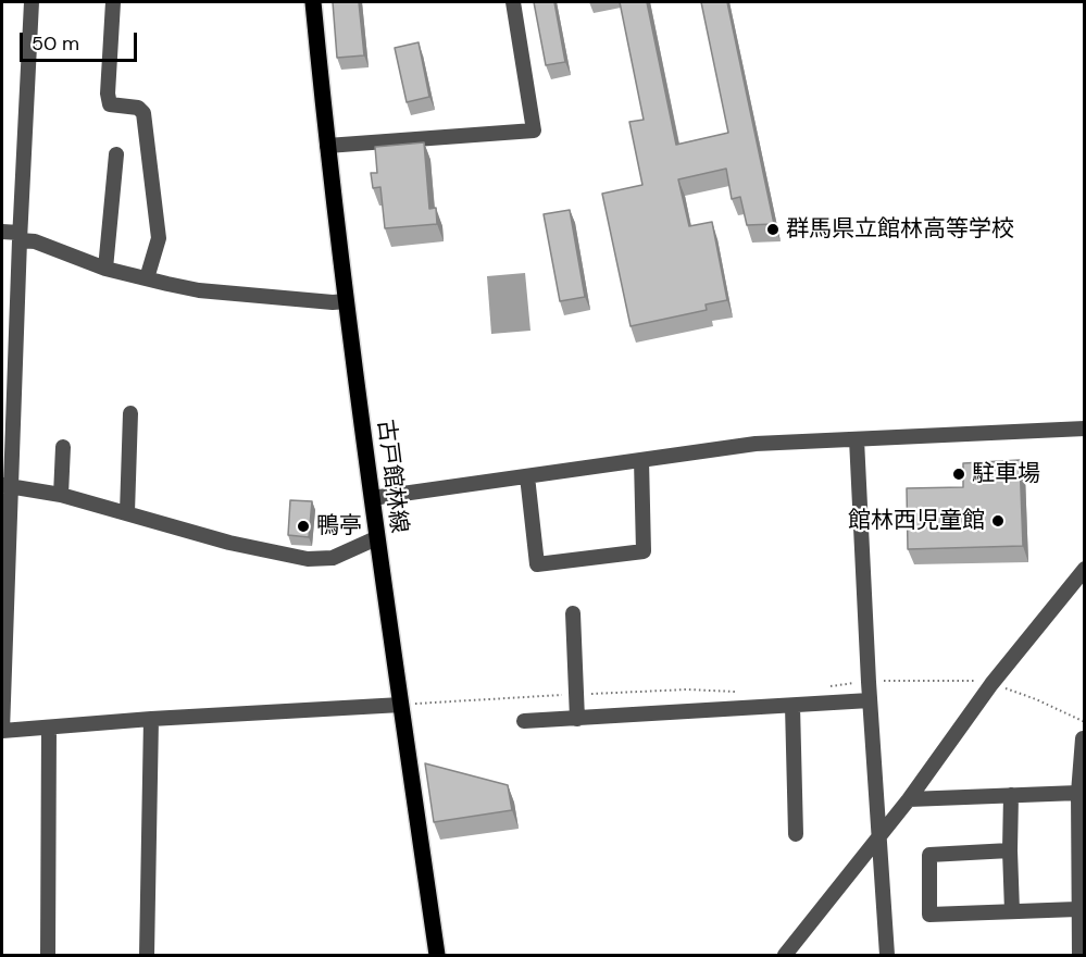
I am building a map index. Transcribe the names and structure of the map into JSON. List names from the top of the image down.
{
  "streets": {
    "main road": ["古戸館林線"]
  },
  "places": [
    "群馬県立館林高等学校",
    "駐車場",
    "館林西児童館",
    "鴨亭"
  ],
  "scale_bar": "50 m"
}
